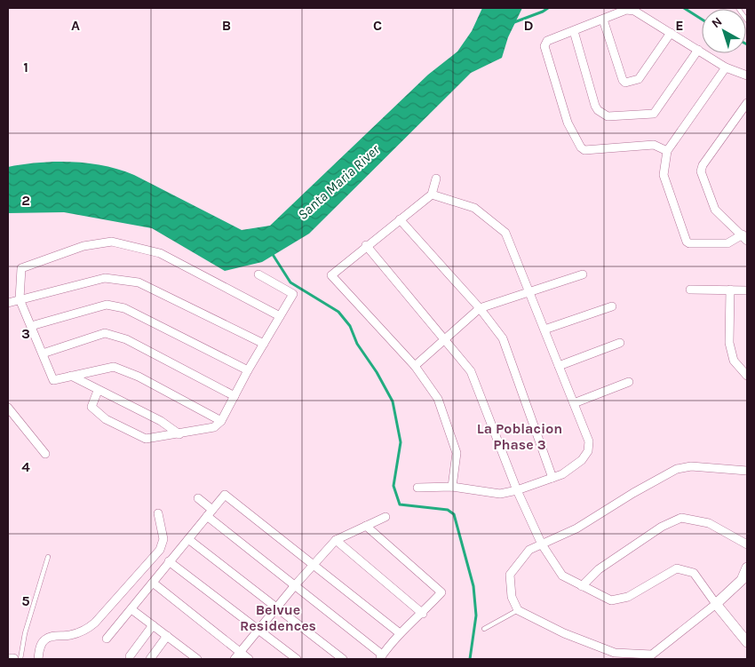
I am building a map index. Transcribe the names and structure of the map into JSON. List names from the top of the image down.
{
  "districts": ["La Poblacion Phase 3", "Belvue Residences"],
  "water": ["Santa Maria River"],
  "north": "top left",
  "grid": {
    "columns": [
      "A",
      "B",
      "C",
      "D",
      "E"
    ],
    "rows": [
      "1",
      "2",
      "3",
      "4",
      "5"
    ]
  }
}
